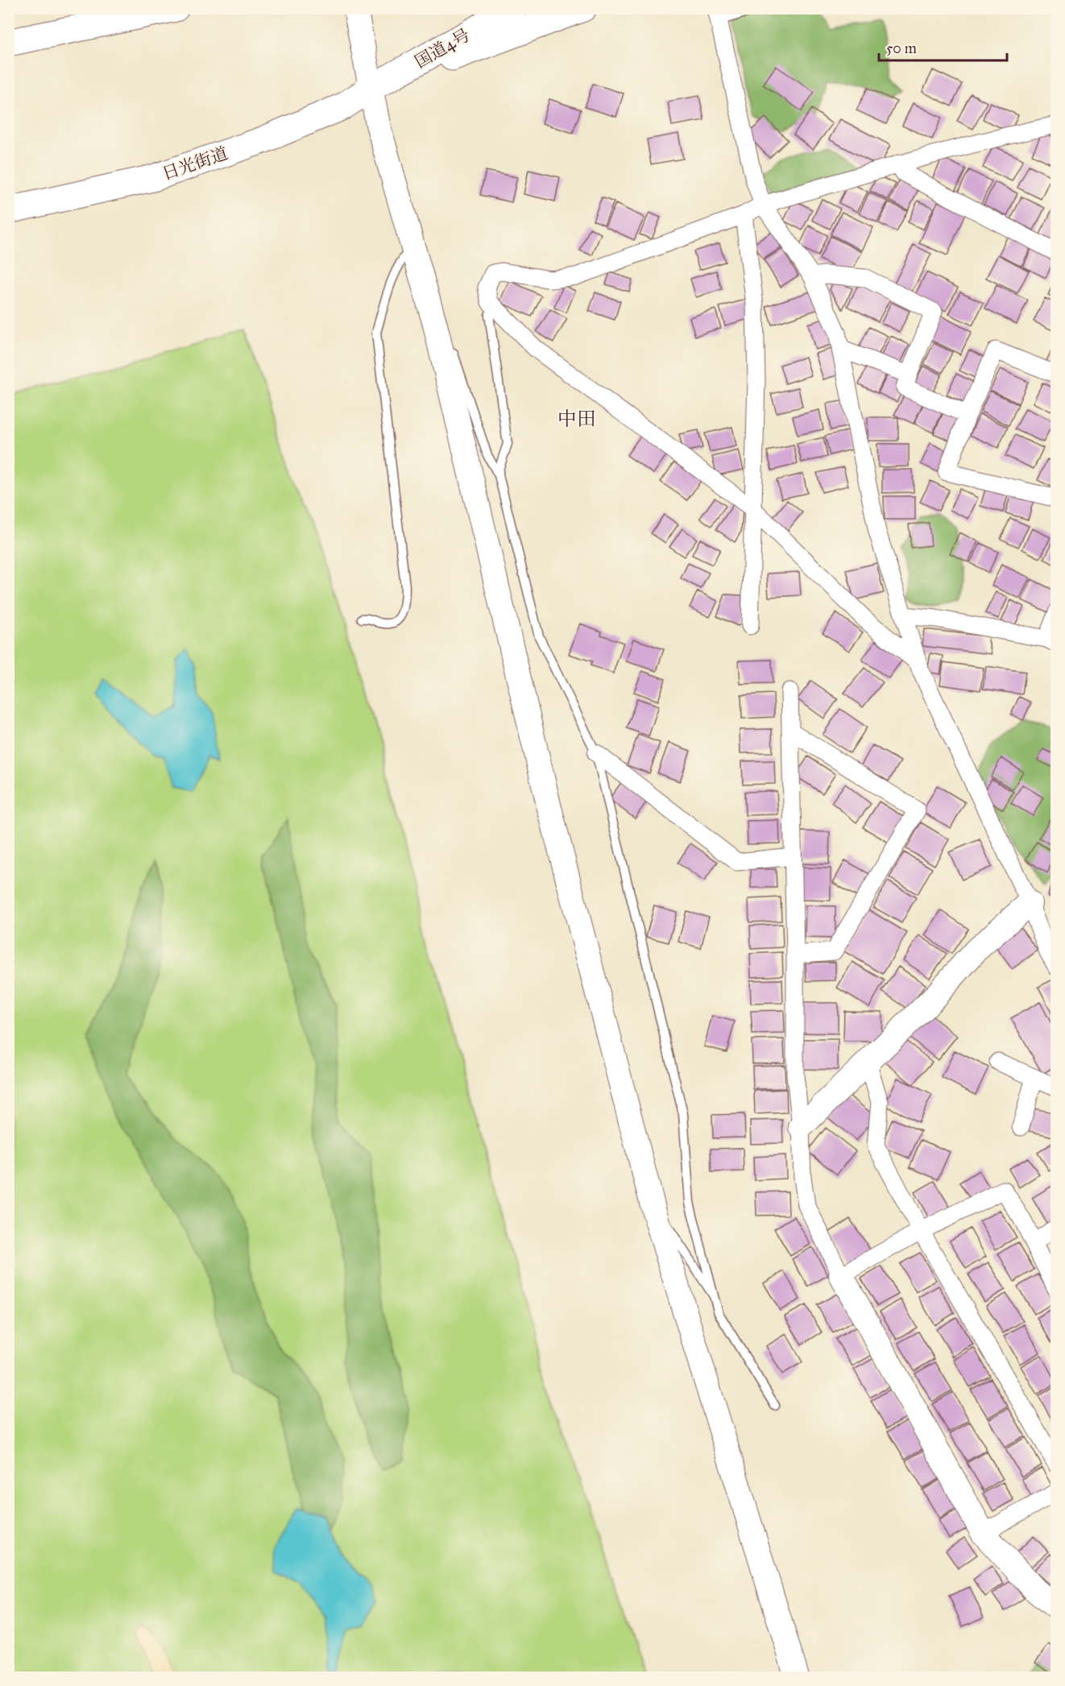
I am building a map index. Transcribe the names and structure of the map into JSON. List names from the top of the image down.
{
  "streets": {
    "highway": ["国道4号", "日光街道"]
  },
  "crossings": [
    ["国道4号", "日光街道"]
  ],
  "districts": ["中田"],
  "scale_bar": "50 m"
}
